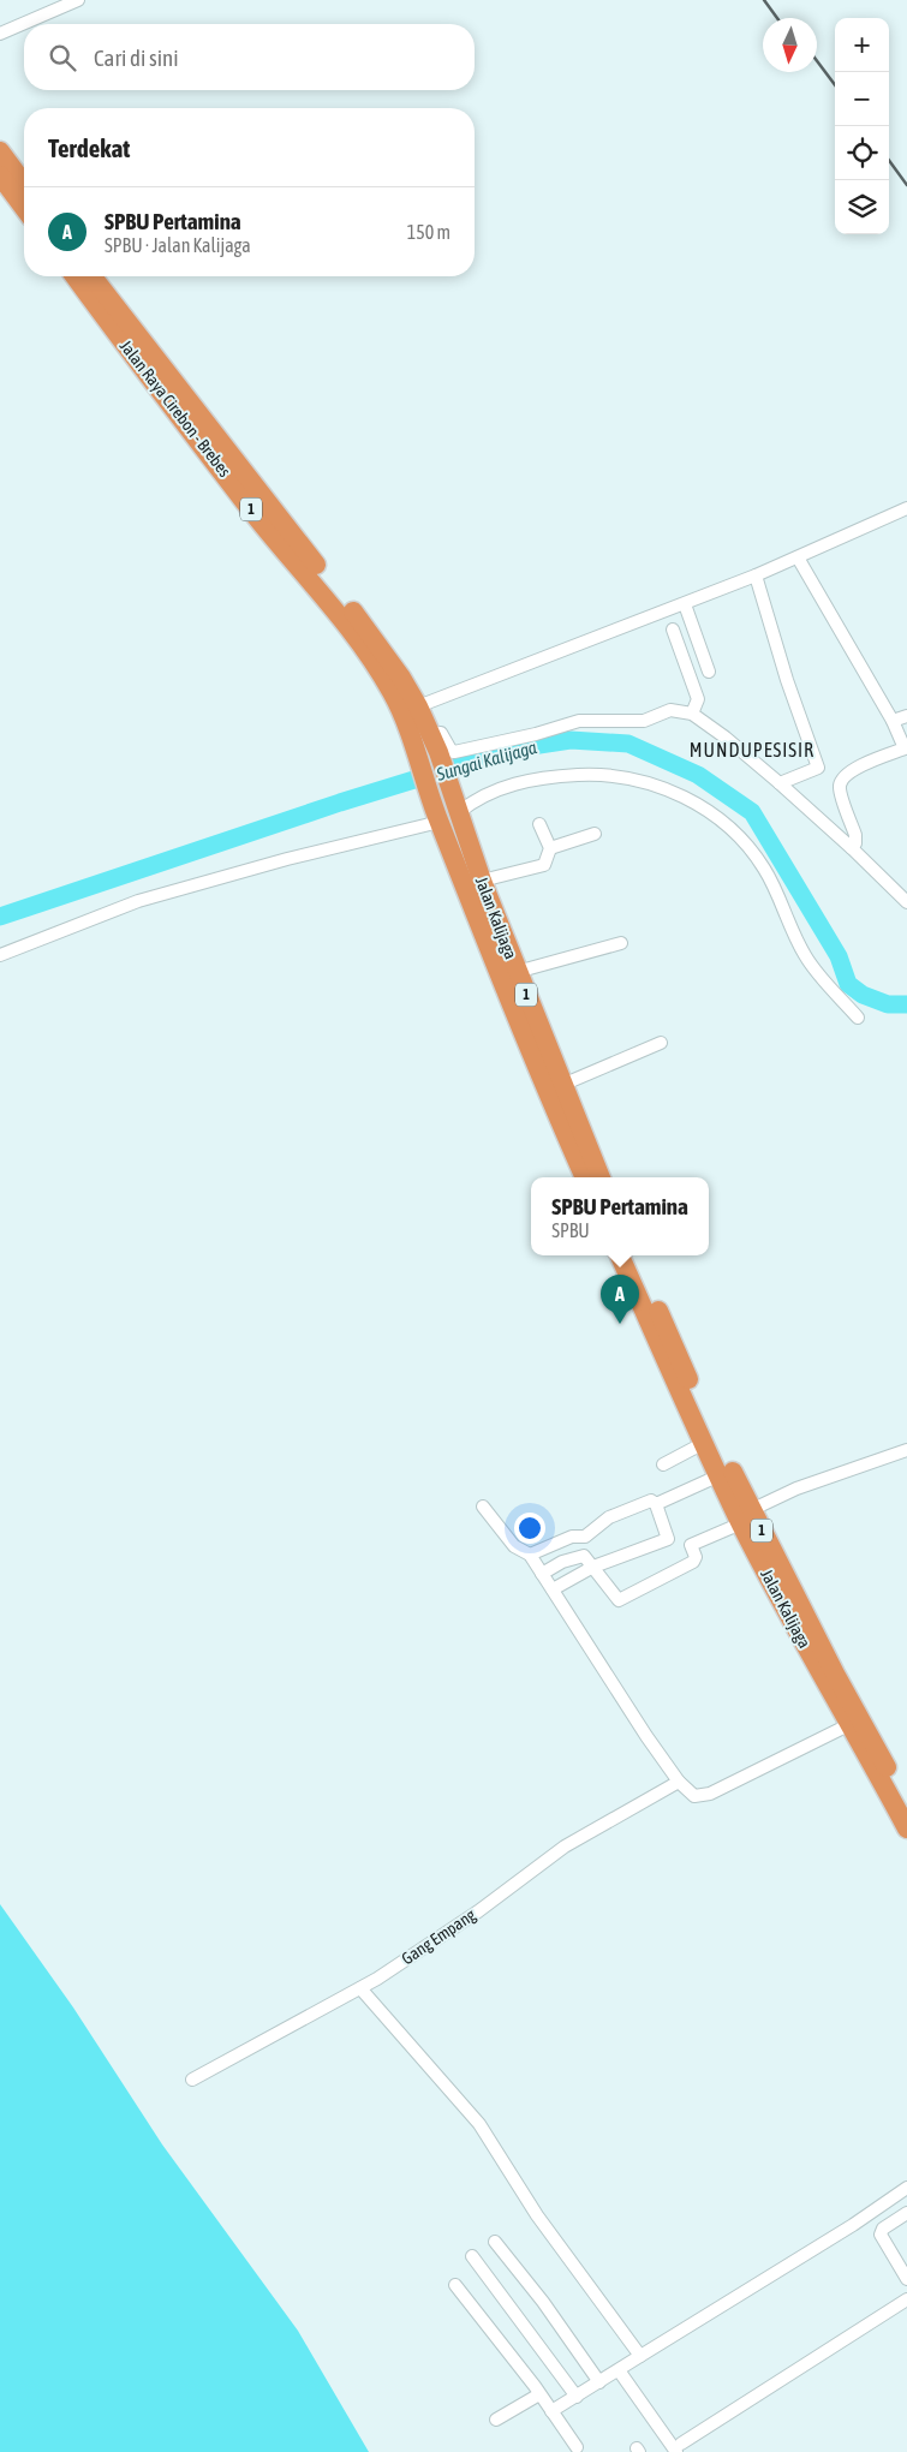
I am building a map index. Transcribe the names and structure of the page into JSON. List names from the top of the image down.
{
  "streets": {
    "highway": ["Jalan Raya Cirebon - Brebes", "1", "Jalan Kalijaga"],
    "street": ["Gang Empang"]
  },
  "crossings": [
    ["Jalan Raya Cirebon - Brebes", "Jalan Kalijaga"]
  ],
  "districts": ["MUNDUPESISIR"],
  "water": ["Sungai Kalijaga"],
  "north": "bottom",
  "page": {
    "map_buttons": ["+", "−"],
    "search": "Cari di sini",
    "heading": "Terdekat",
    "list": [
      {
        "mark": "A",
        "name": "SPBU Pertamina",
        "note": "SPBU · Jalan Kalijaga",
        "value": "150 m"
      }
    ],
    "popup": ["SPBU Pertamina", "SPBU"],
    "pins": "A"
  }
}
